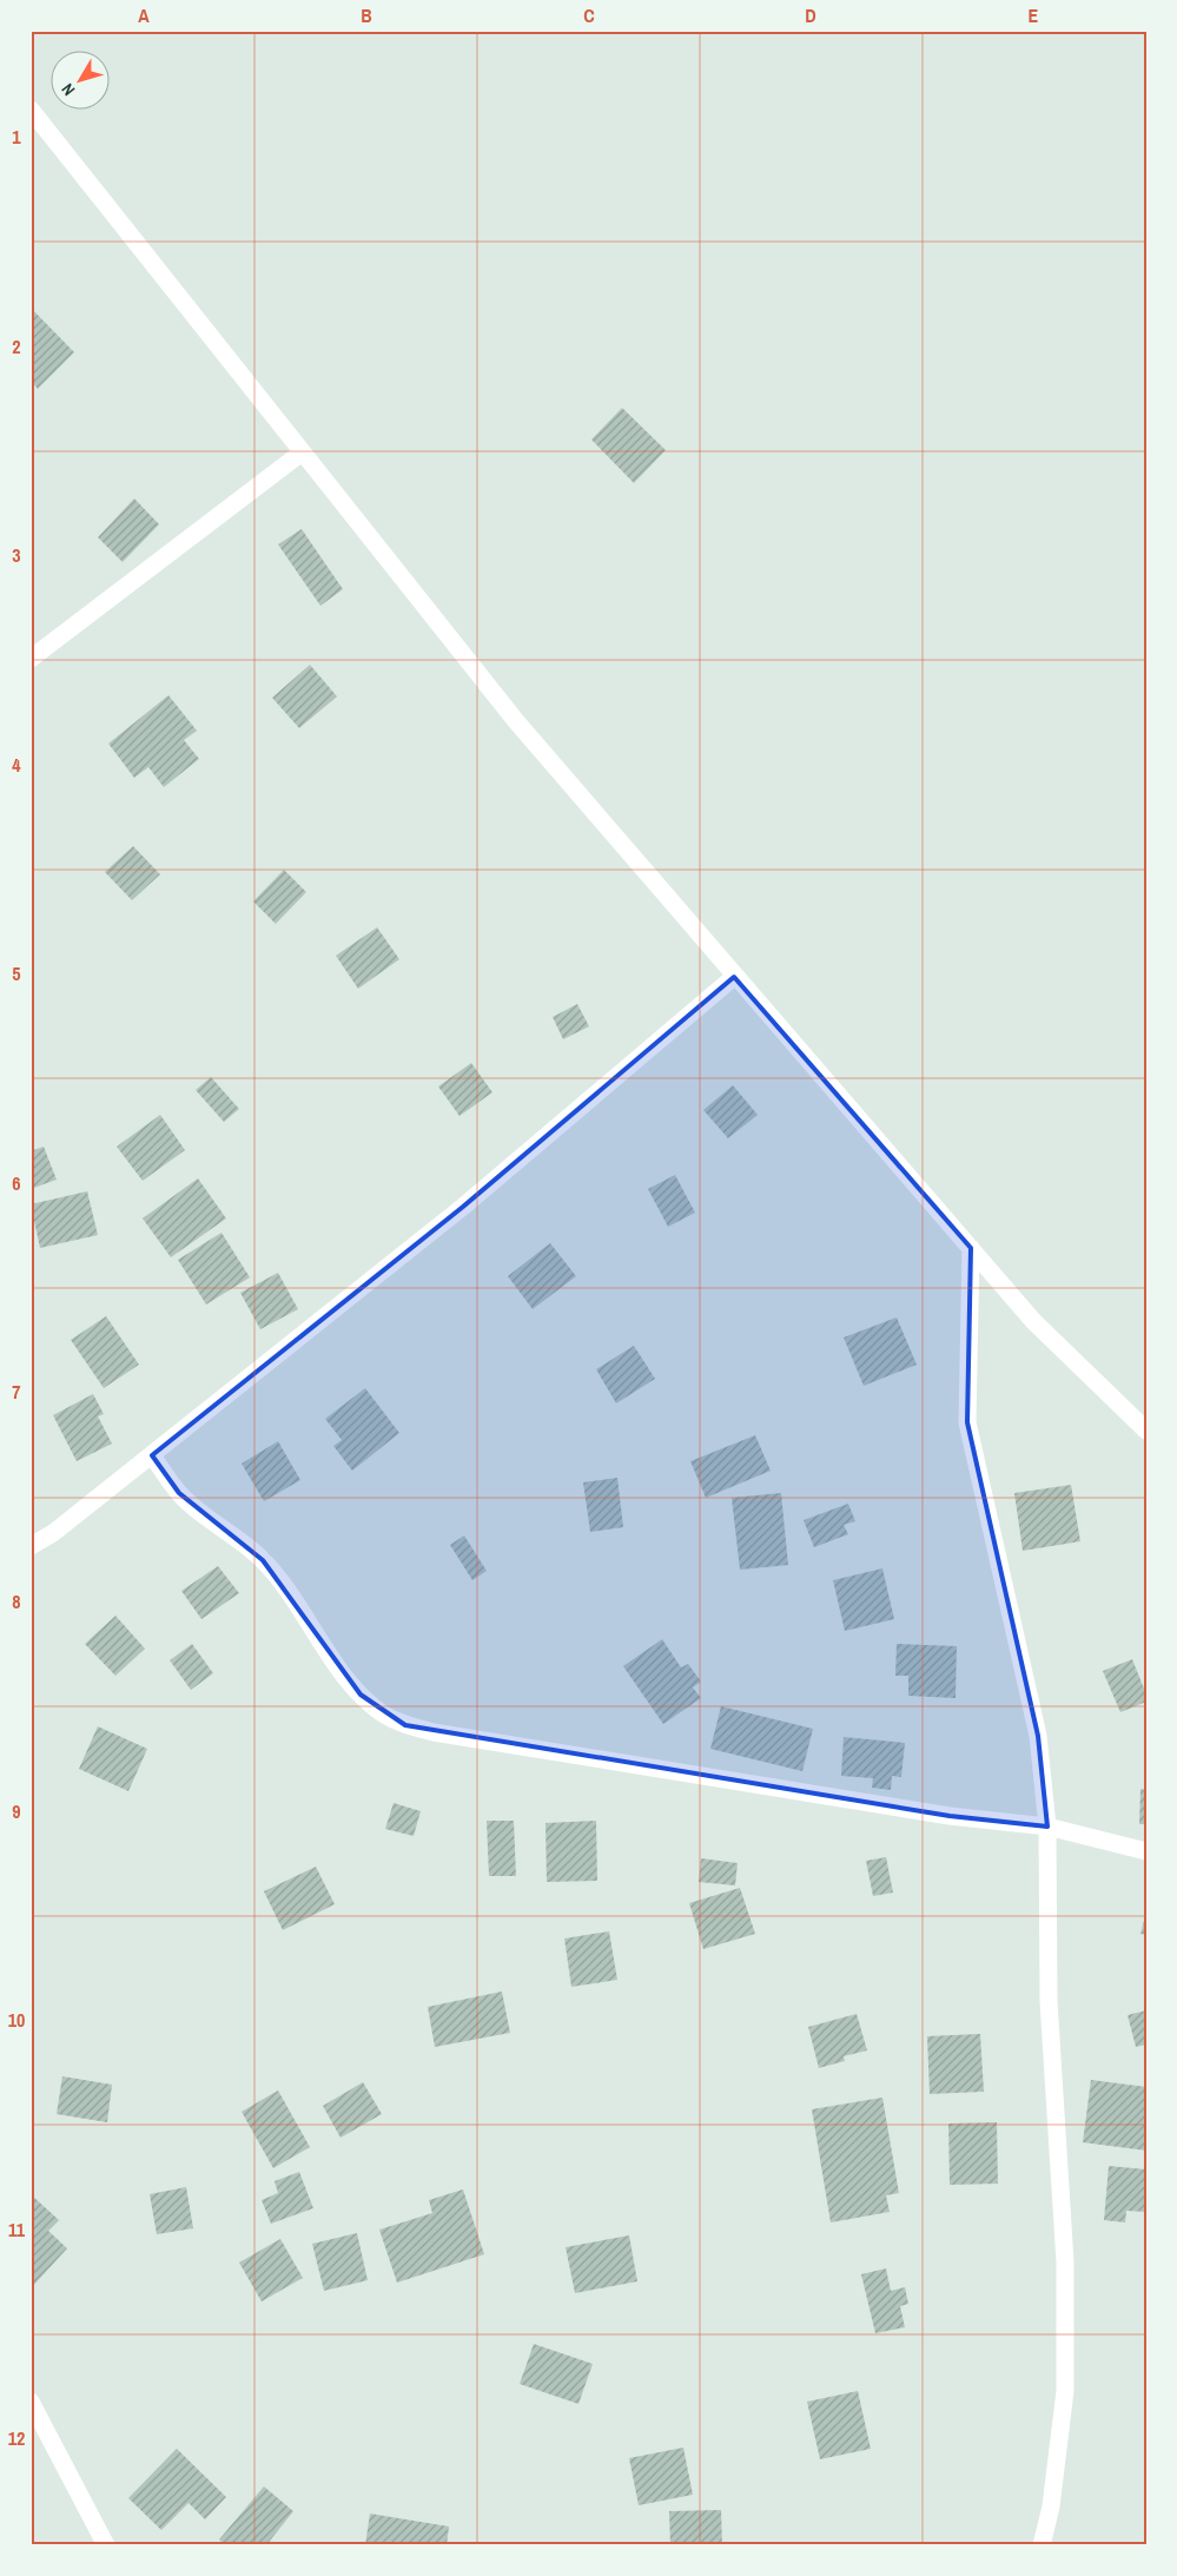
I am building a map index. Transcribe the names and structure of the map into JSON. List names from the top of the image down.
{
  "north": "bottom left",
  "grid": {
    "columns": [
      "A",
      "B",
      "C",
      "D",
      "E"
    ],
    "rows": [
      "1",
      "2",
      "3",
      "4",
      "5",
      "6",
      "7",
      "8",
      "9",
      "10",
      "11",
      "12"
    ]
  }
}
